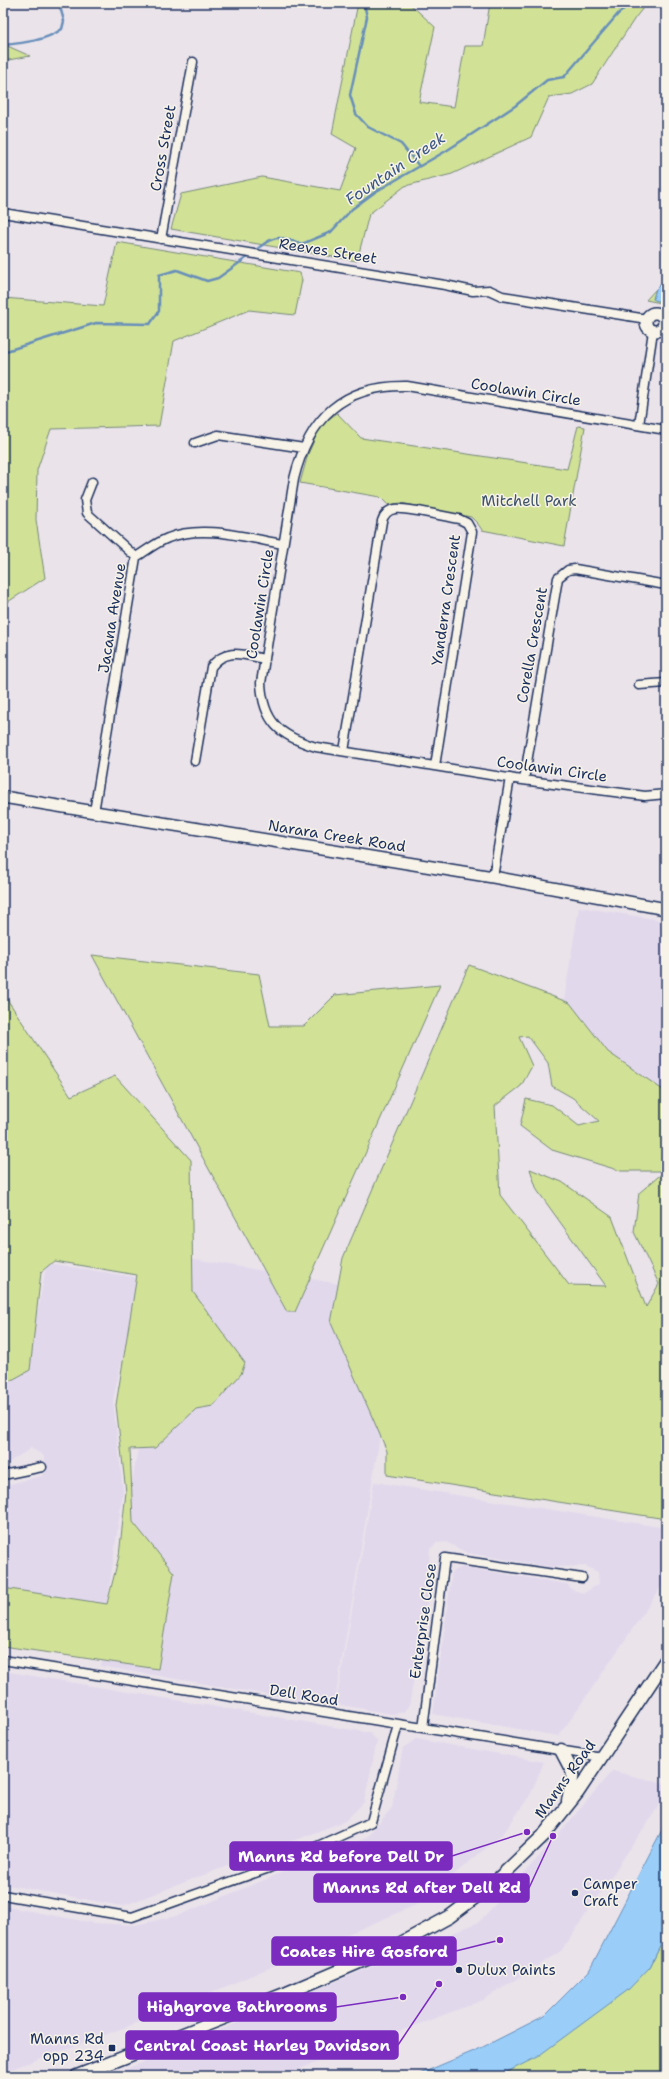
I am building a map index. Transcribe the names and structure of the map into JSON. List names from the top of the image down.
{
  "streets": {
    "main road": ["Manns Road"],
    "street": [
      "Cross Street",
      "Reeves Street",
      "Coolawin Circle",
      "Yanderra Crescent",
      "Jacana Avenue",
      "Corella Crescent",
      "Narara Creek Road",
      "Enterprise Close",
      "Dell Road"
    ]
  },
  "crossings": [
    ["Cross Street", "Reeves Street"],
    ["Coolawin Circle", "Yanderra Crescent"],
    ["Coolawin Circle", "Jacana Avenue"],
    ["Coolawin Circle", "Corella Crescent"],
    ["Jacana Avenue", "Narara Creek Road"],
    ["Enterprise Close", "Dell Road"],
    ["Dell Road", "Manns Road"]
  ],
  "water": ["Fountain Creek"],
  "parks": ["Mitchell Park"],
  "places": {
    "other": [
      "Manns Rd before Dell Dr",
      "Manns Rd after Dell Rd",
      "Camper Craft",
      "Coates Hire Gosford",
      "Dulux Paints",
      "Central Coast Harley Davidson",
      "Highgrove Bathrooms"
    ],
    "transit": ["Manns Rd opp 234"]
  }
}
